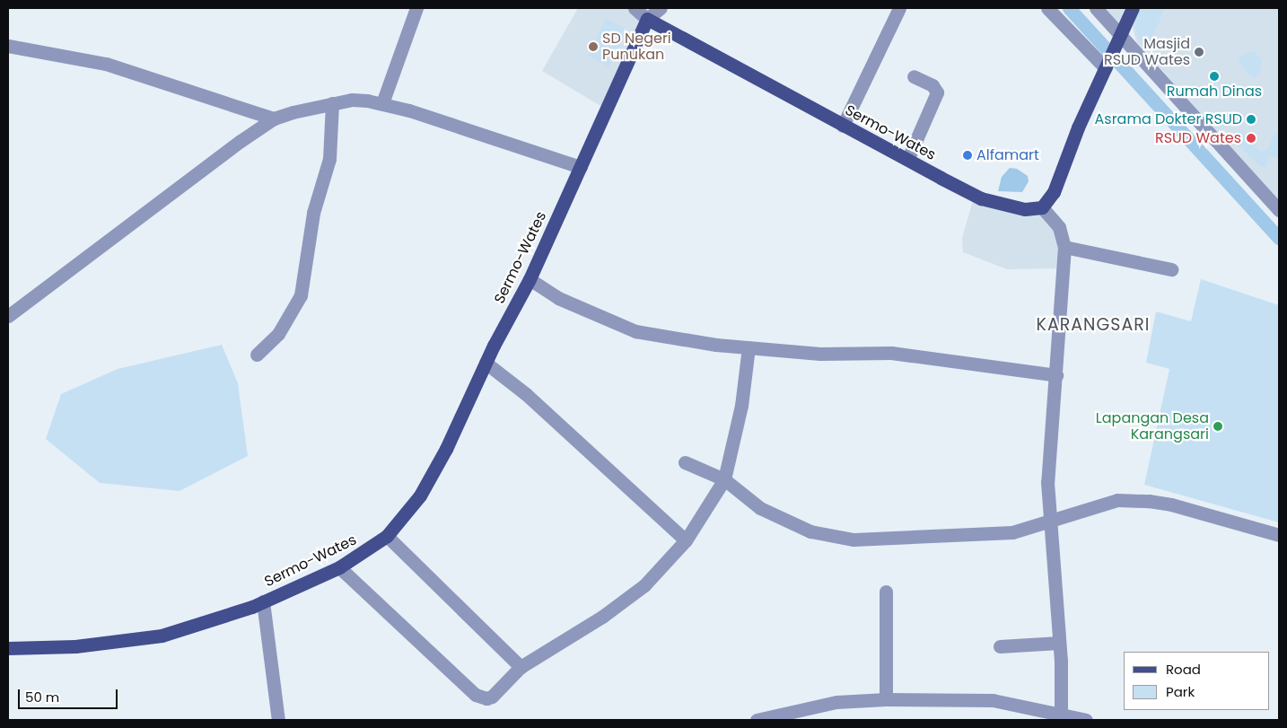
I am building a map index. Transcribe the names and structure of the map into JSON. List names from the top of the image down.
{
  "streets": {
    "main road": ["Sermo-Wates"]
  },
  "districts": ["KARANGSARI"],
  "places": [
    "SD Negeri Punukan",
    "Masjid RSUD Wates",
    "Rumah Dinas",
    "Asrama Dokter RSUD",
    "RSUD Wates",
    "Alfamart",
    "Lapangan Desa Karangsari"
  ],
  "legend": ["Road", "Park"],
  "scale_bar": "50 m"
}
